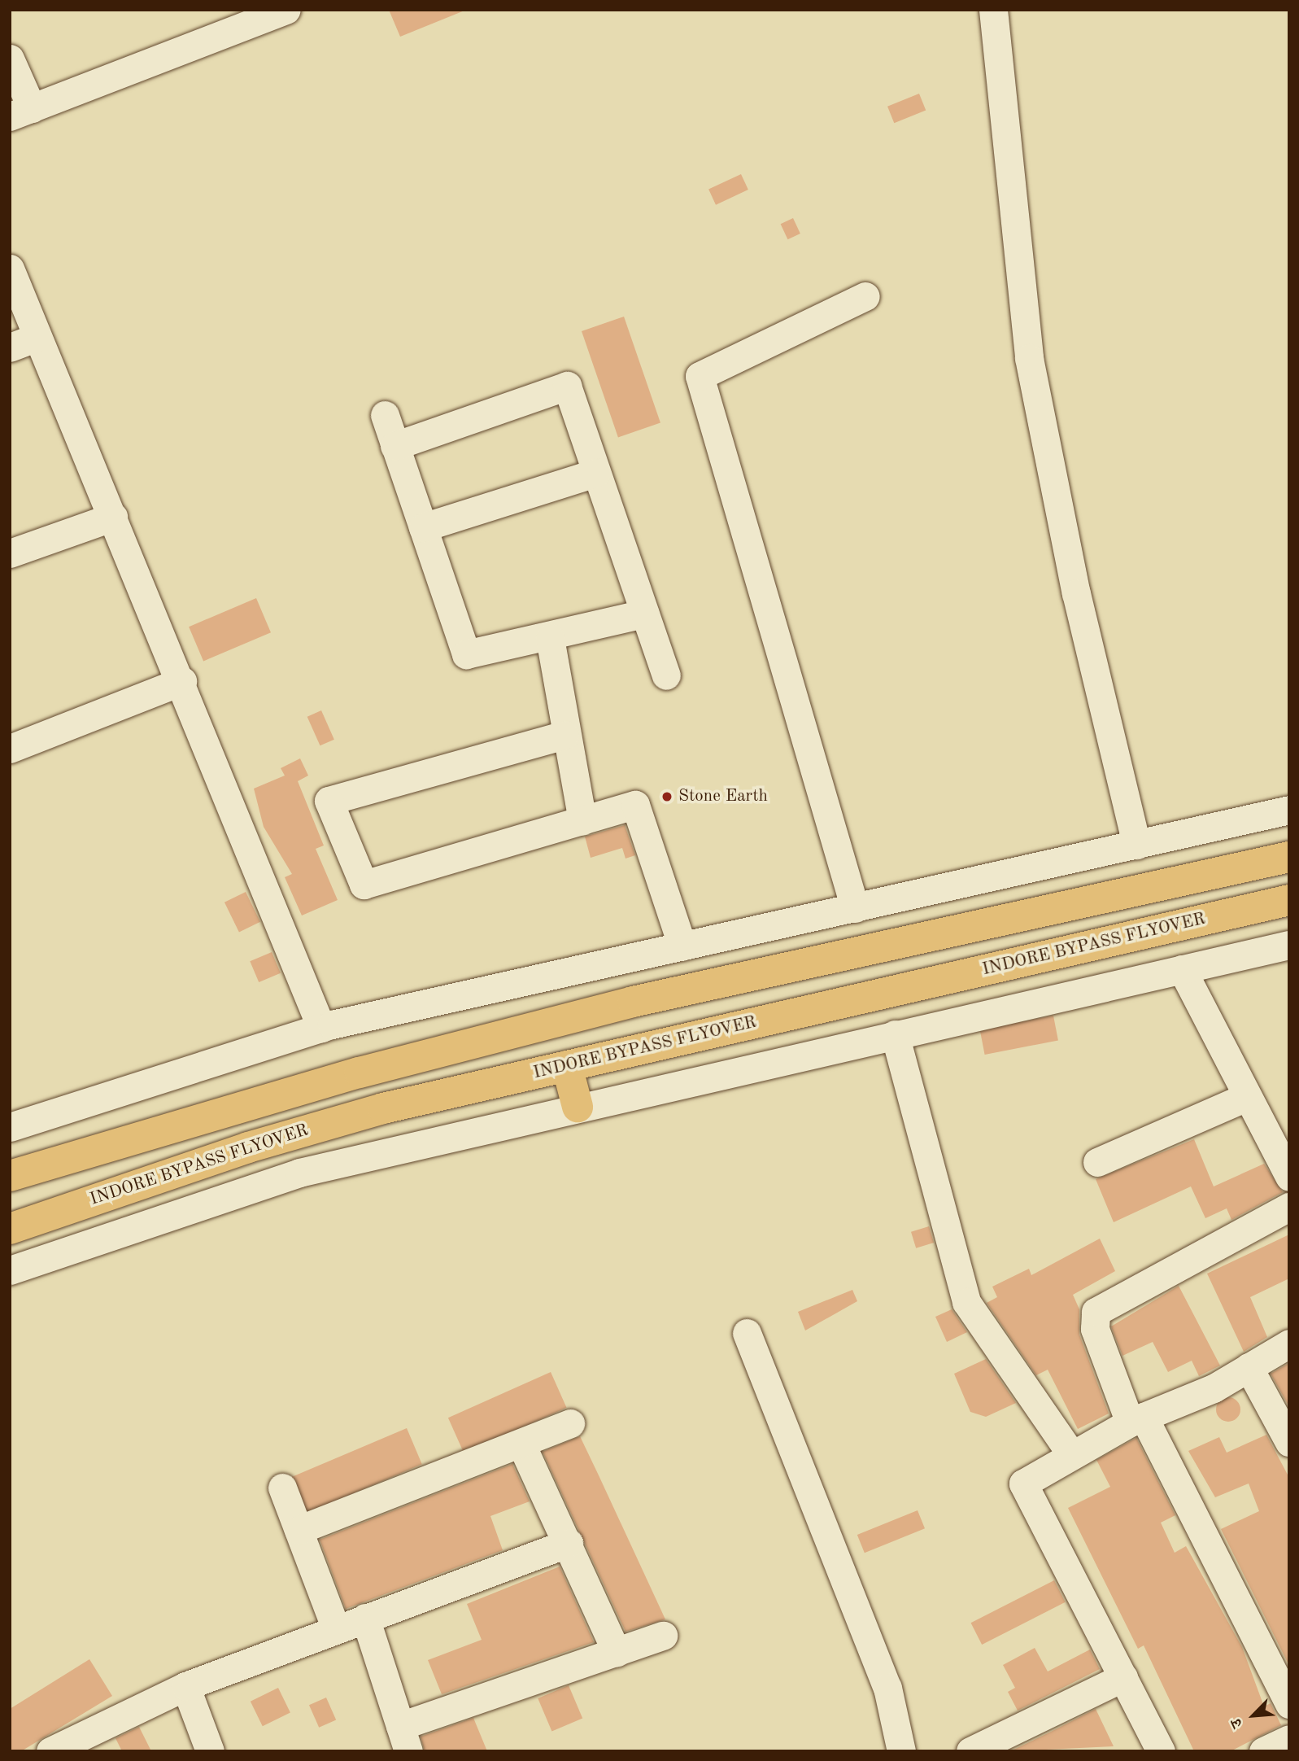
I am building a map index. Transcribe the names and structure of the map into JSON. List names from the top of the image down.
{
  "streets": {
    "highway": ["INDORE BYPASS FLYOVER"]
  },
  "places": ["Stone Earth"],
  "north": "bottom left"
}
